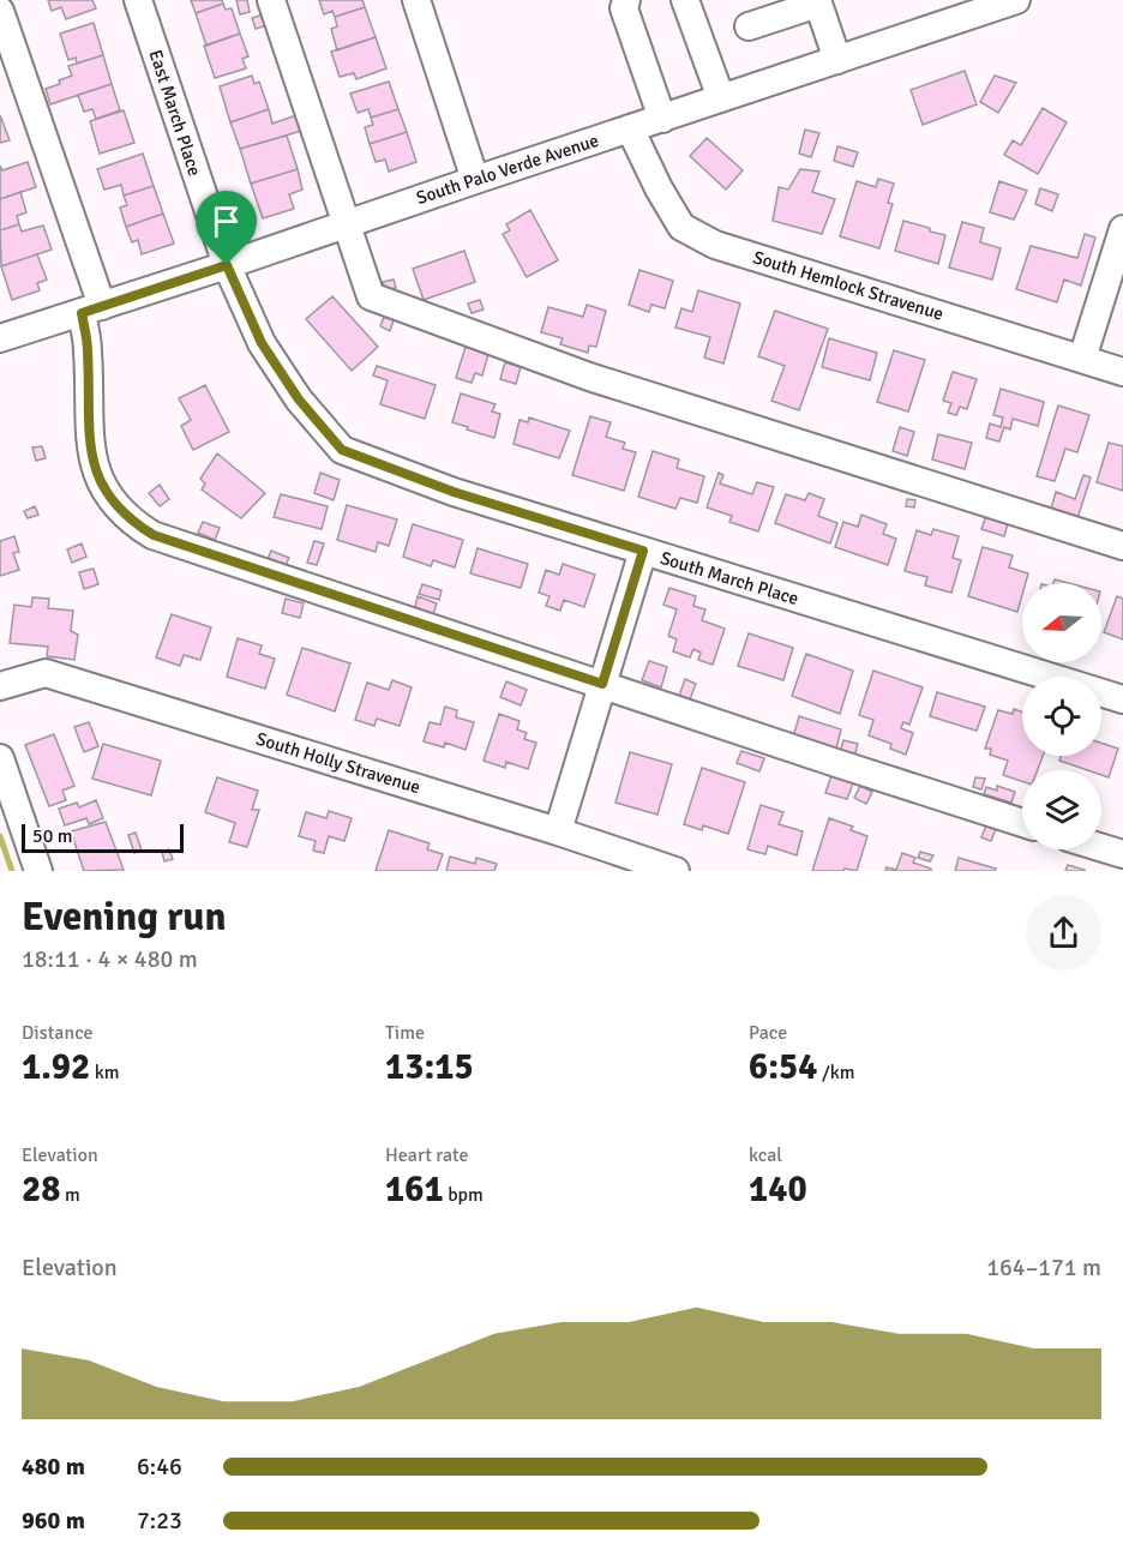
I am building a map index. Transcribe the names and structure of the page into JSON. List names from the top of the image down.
{
  "streets": {
    "street": [
      "East March Place",
      "South Palo Verde Avenue",
      "South Hemlock Stravenue",
      "South March Place",
      "South Holly Stravenue"
    ]
  },
  "crossings": [
    ["East March Place", "South Palo Verde Avenue"],
    ["East March Place", "South March Place"],
    ["South Palo Verde Avenue", "South Hemlock Stravenue"],
    ["South Palo Verde Avenue", "South March Place"]
  ],
  "scale_bar": "50 m",
  "north": "left",
  "page": {
    "scale": "50 m",
    "heading": ["Evening run", "18:11 · 4 × 480 m"],
    "stats": [
      ["Distance", "1.92 km"],
      ["Time", "13:15"],
      ["Pace", "6:54 /km"],
      ["Elevation", "28 m"],
      ["Heart rate", "161 bpm"],
      ["kcal", "140"]
    ],
    "chart": ["Elevation", "164–171 m"],
    "list": [
      {
        "name": "480 m",
        "note": "6:46"
      },
      {
        "name": "960 m",
        "note": "7:23"
      }
    ]
  }
}
